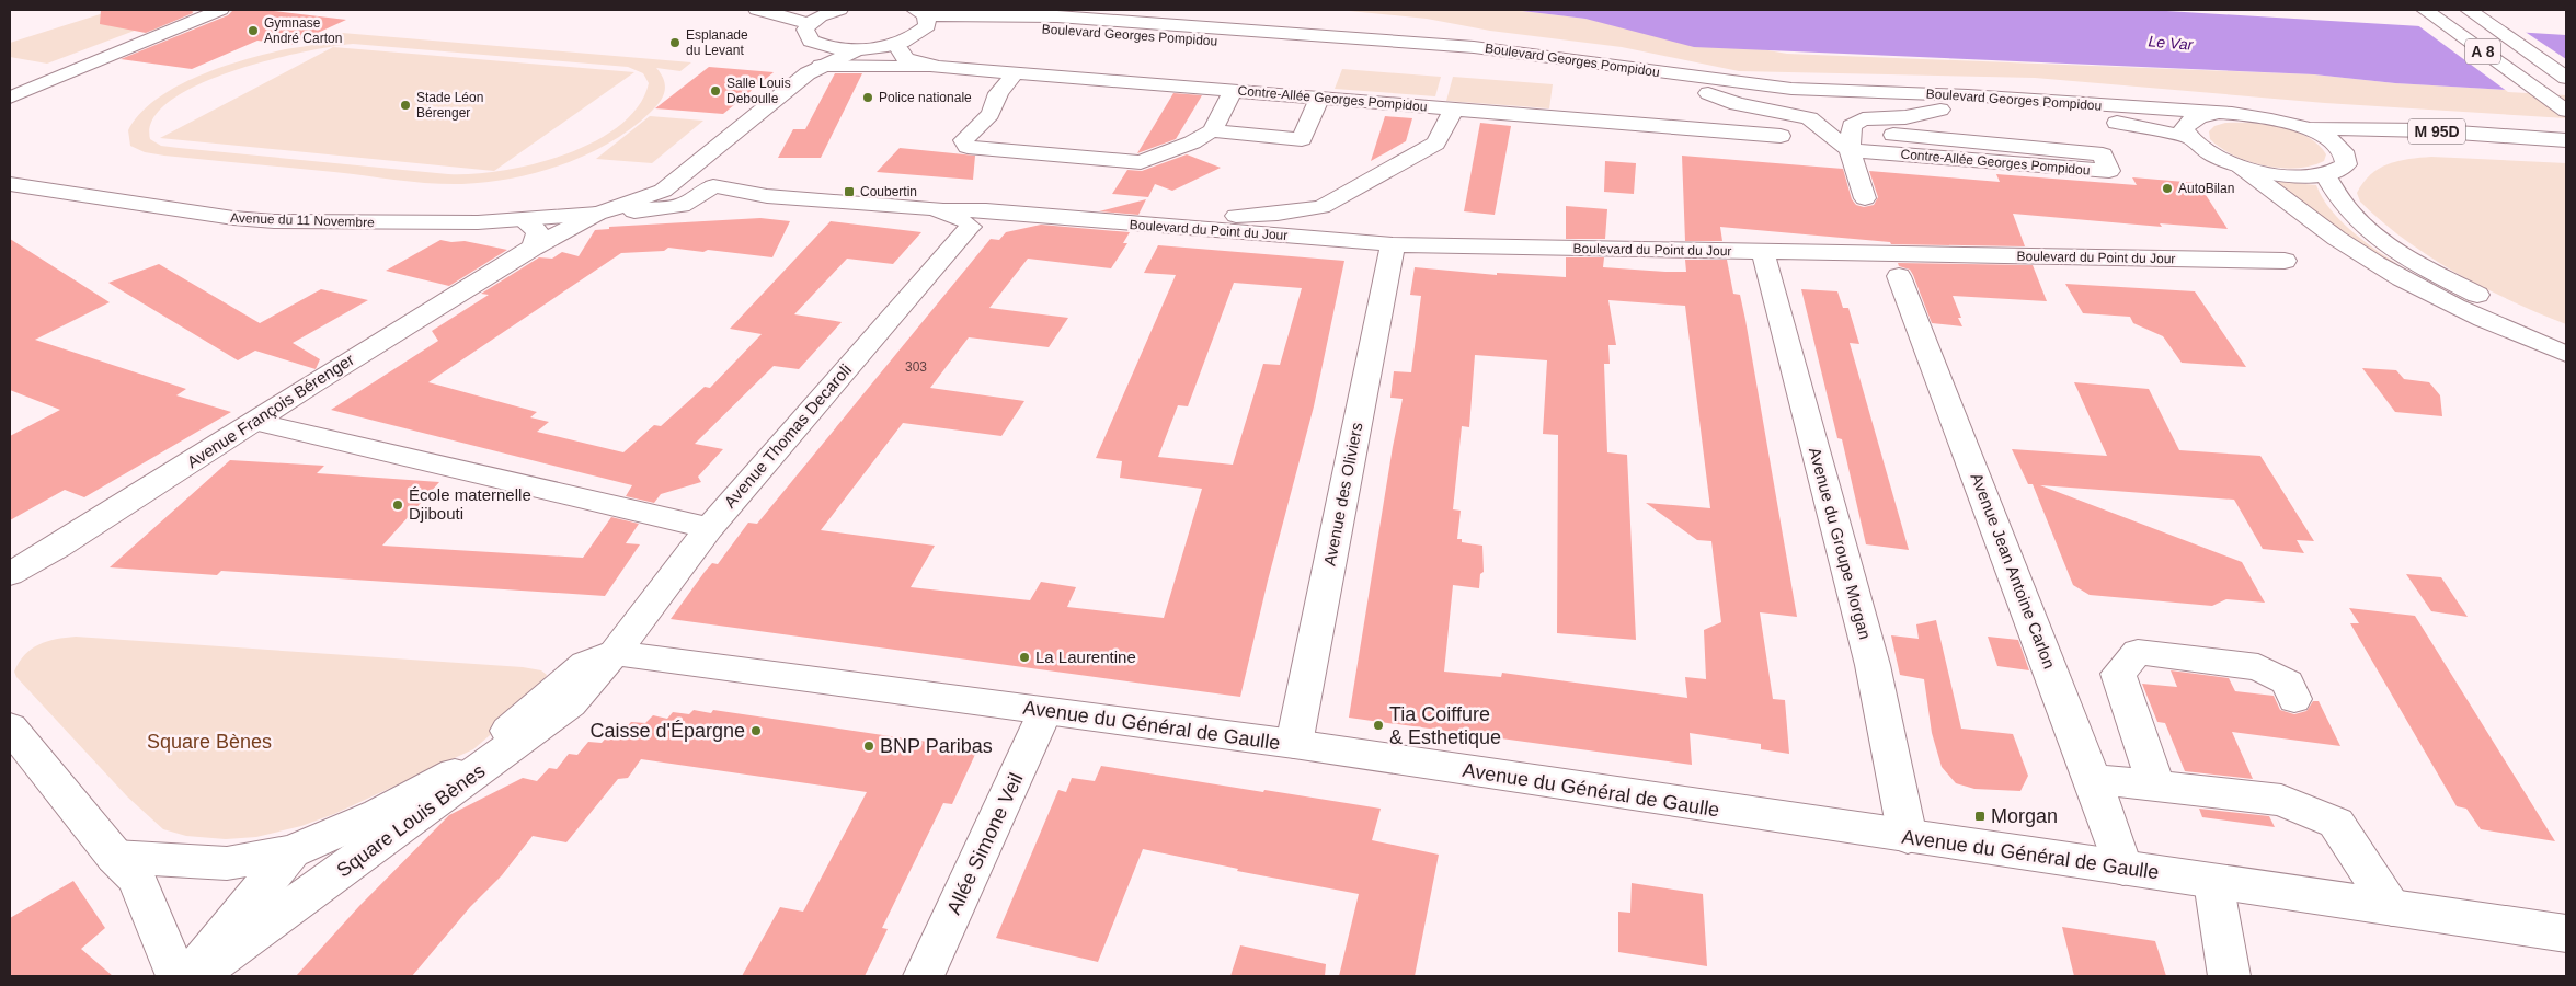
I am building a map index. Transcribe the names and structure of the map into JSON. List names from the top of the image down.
{
  "streets": {
    "main road": [
      "Boulevard Georges Pompidou",
      "A 8",
      "Contre-Allée Georges Pompidou",
      "M 95D",
      "Avenue du 11 Novembre",
      "Boulevard du Point du Jour",
      "Avenue François Bérenger",
      "Avenue Thomas Decaroli",
      "Avenue des Oliviers",
      "Avenue du Groupe Morgan",
      "Avenue Jean Antoine Carlon",
      "Avenue du Général de Gaulle",
      "Square Louis Bènes",
      "Allée Simone Veil"
    ]
  },
  "crossings": [
    ["Boulevard Georges Pompidou", "M 95D"],
    ["Avenue du 11 Novembre", "Avenue François Bérenger"],
    ["Boulevard du Point du Jour", "Avenue Thomas Decaroli"],
    ["Boulevard du Point du Jour", "Avenue des Oliviers"],
    ["Boulevard du Point du Jour", "Avenue du Groupe Morgan"],
    ["Avenue Thomas Decaroli", "Avenue du Général de Gaulle"],
    ["Avenue Thomas Decaroli", "Square Louis Bènes"],
    ["Avenue des Oliviers", "Avenue du Général de Gaulle"],
    ["Avenue du Groupe Morgan", "Avenue du Général de Gaulle"],
    ["Avenue Jean Antoine Carlon", "Avenue du Général de Gaulle"],
    ["Avenue du Général de Gaulle", "Square Louis Bènes"],
    ["Avenue du Général de Gaulle", "Allée Simone Veil"]
  ],
  "water": ["Le Var"],
  "parks": ["Square Bènes"],
  "places": {
    "other": [
      "Gymnase André Carton",
      "Esplanade du Levant",
      "Salle Louis Deboulle",
      "Police nationale",
      "Stade Léon Bérenger",
      "AutoBilan",
      "École maternelle Djibouti",
      "La Laurentine",
      "Tia Coiffure & Esthetique",
      "Caisse d'Épargne",
      "BNP Paribas"
    ],
    "transit": ["Coubertin", "Morgan"]
  },
  "house_numbers": ["303"]
}
